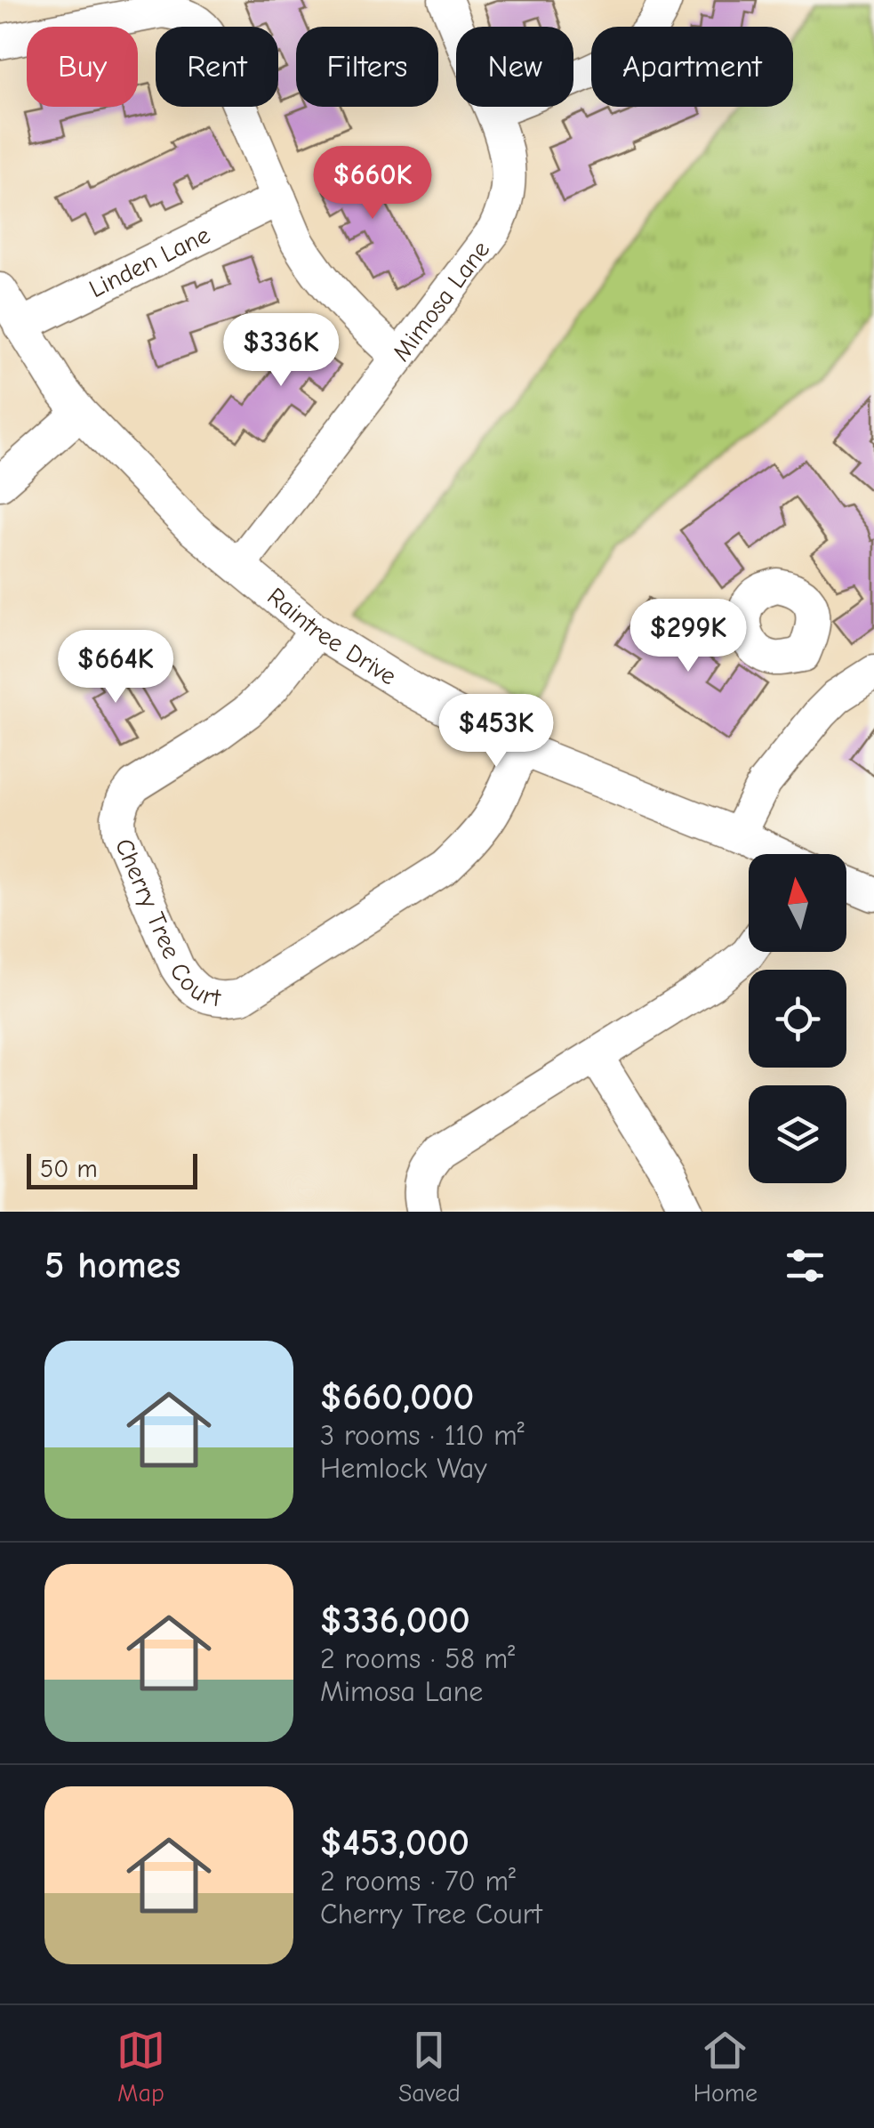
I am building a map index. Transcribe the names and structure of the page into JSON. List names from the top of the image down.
{
  "streets": {
    "street": [
      "Linden Lane",
      "Mimosa Lane",
      "Raintree Drive",
      "Cherry Tree Court"
    ]
  },
  "crossings": [
    ["Linden Lane", "Raintree Drive"],
    ["Mimosa Lane", "Raintree Drive"],
    ["Raintree Drive", "Cherry Tree Court"]
  ],
  "scale_bar": "50 m",
  "north": "top",
  "page": {
    "chip": [
      "Buy",
      "Rent",
      "Filters",
      "New",
      "Apartment"
    ],
    "price": [
      "$660K",
      "$336K",
      "$299K",
      "$664K",
      "$453K"
    ],
    "scale": "50 m",
    "heading": "5 homes",
    "list": [
      {
        "name": "$660,000",
        "note": "3 rooms · 110 m² · Hemlock Way"
      },
      {
        "name": "$336,000",
        "note": "2 rooms · 58 m² · Mimosa Lane"
      },
      {
        "name": "$453,000",
        "note": "2 rooms · 70 m² · Cherry Tree Court"
      }
    ],
    "tabs": ["Map", "Saved", "Home"]
  }
}
